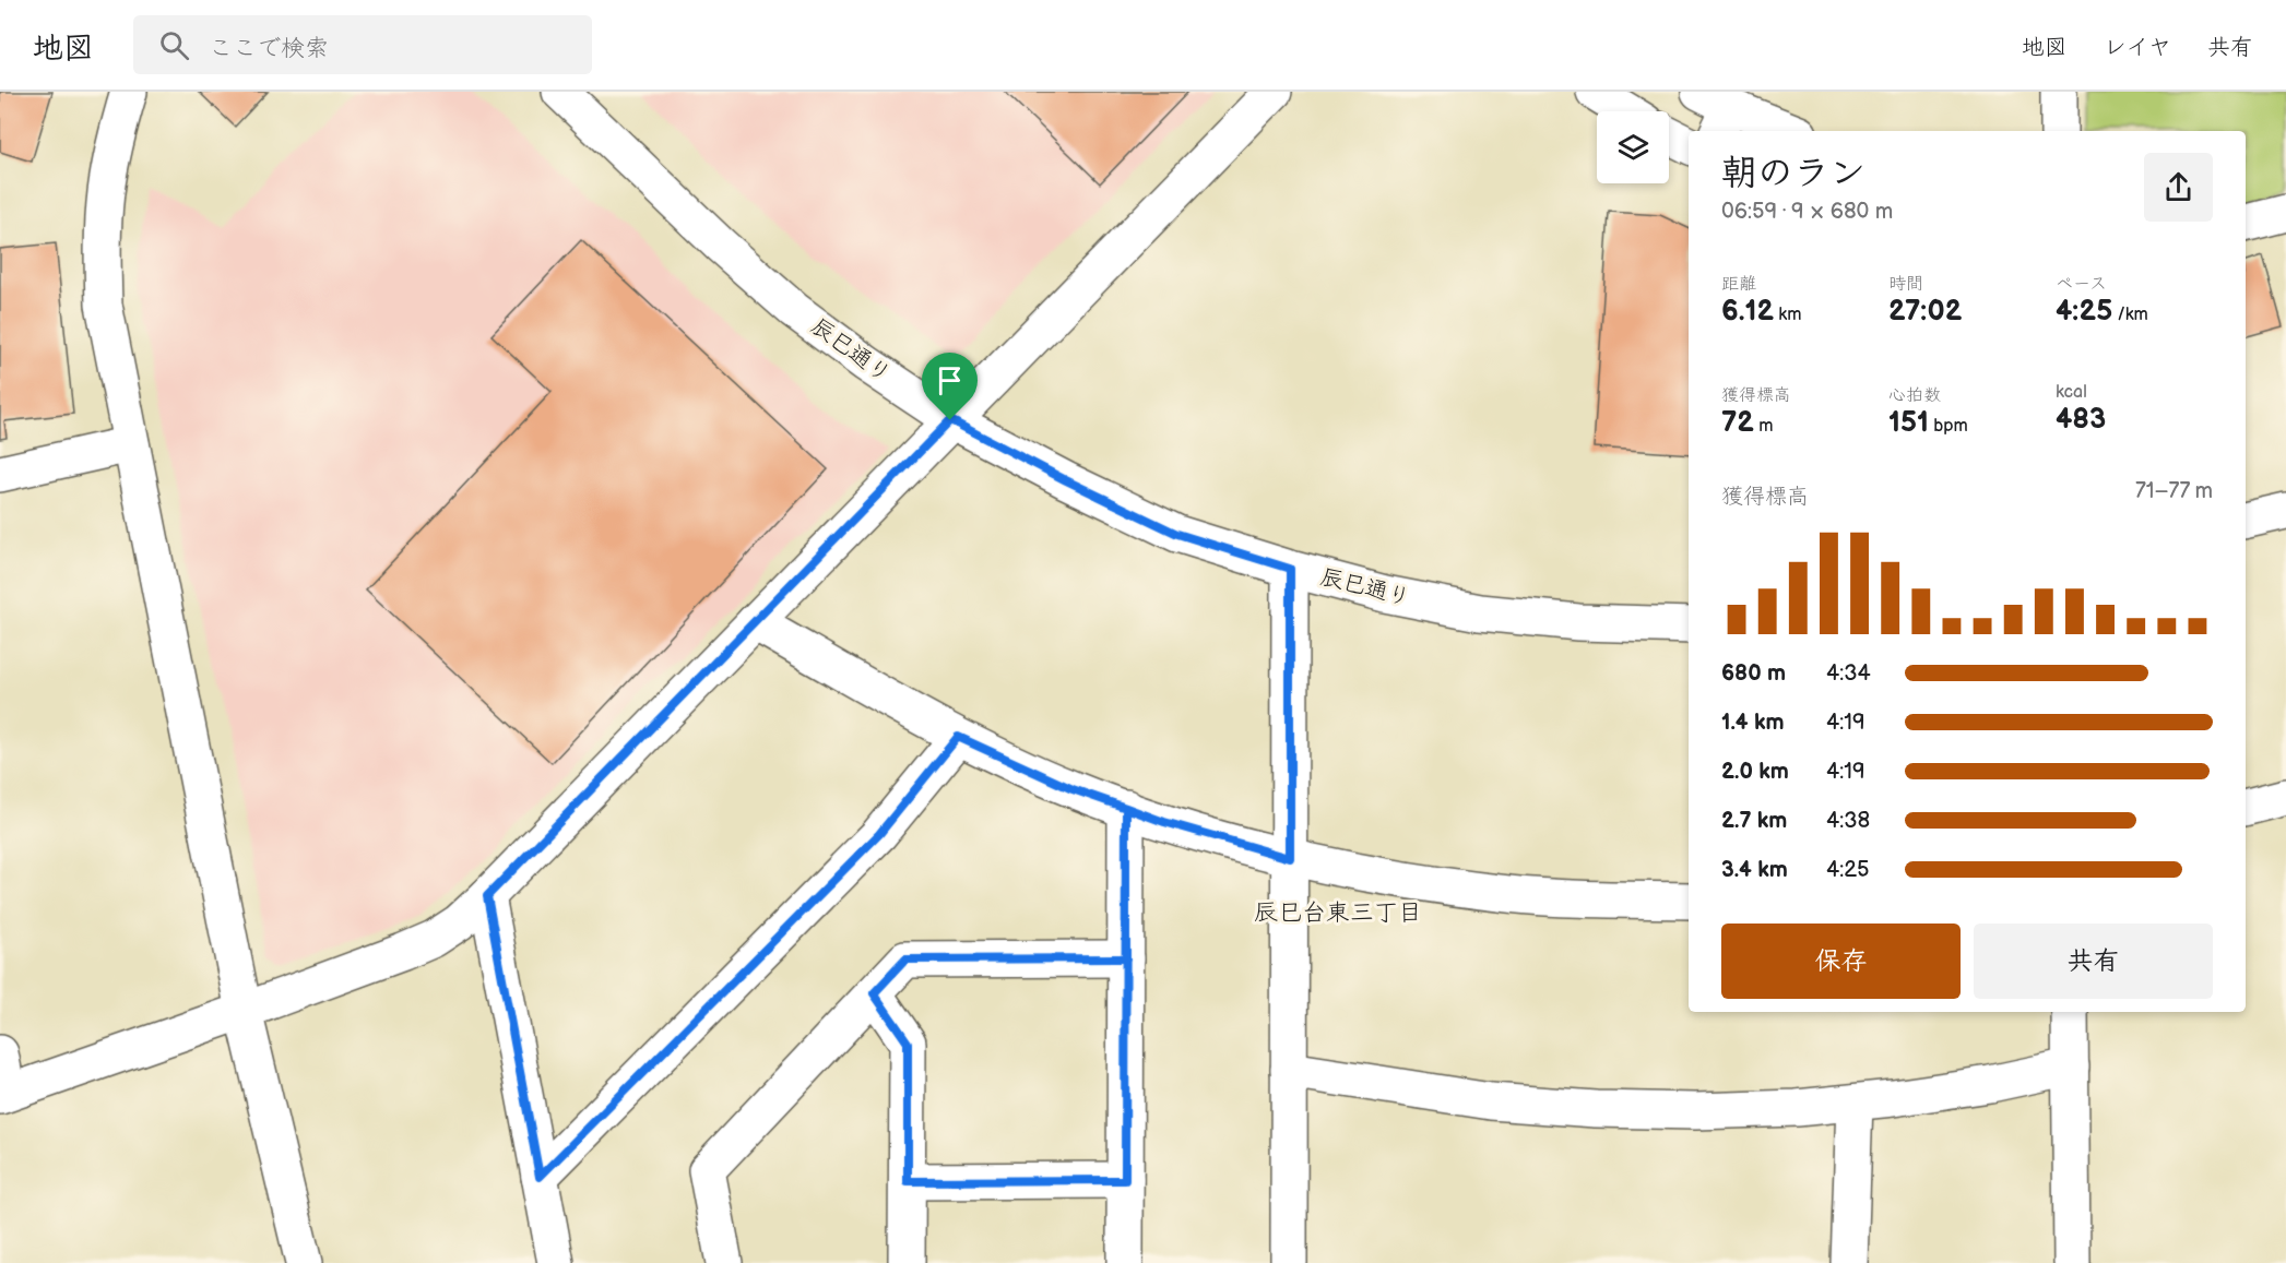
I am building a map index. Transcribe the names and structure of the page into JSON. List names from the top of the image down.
{
  "streets": {
    "street": ["辰巳通り"]
  },
  "districts": ["辰巳台東三丁目"],
  "page": {
    "header": "地図",
    "search": "ここで検索",
    "nav": ["地図", "レイヤ", "共有"],
    "heading": ["朝のラン", "06:59 · 9 × 680 m"],
    "stats": [
      ["距離", "6.12 km"],
      ["時間", "27:02"],
      ["ペース", "4:25 /km"],
      ["獲得標高", "72 m"],
      ["心拍数", "151 bpm"],
      ["kcal", "483"]
    ],
    "chart": ["獲得標高", "71–77 m"],
    "list": [
      {
        "name": "680 m",
        "note": "4:34"
      },
      {
        "name": "1.4 km",
        "note": "4:19"
      },
      {
        "name": "2.0 km",
        "note": "4:19"
      },
      {
        "name": "2.7 km",
        "note": "4:38"
      },
      {
        "name": "3.4 km",
        "note": "4:25"
      }
    ],
    "buttons": ["保存", "共有"]
  }
}
